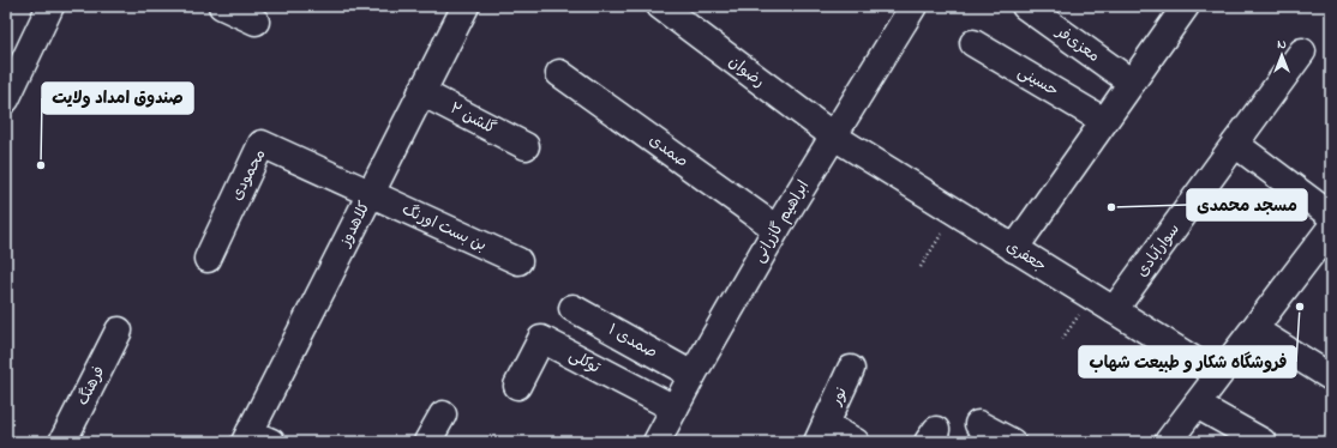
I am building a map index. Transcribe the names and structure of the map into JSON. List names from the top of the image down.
{
  "streets": {
    "street": [
      "معزی‌فر",
      "رضوان",
      "حسینی",
      "گلشن ۲",
      "صمدی",
      "محمودی",
      "ابراهیم گازرانی",
      "کلاهدوز",
      "بن بست اورنگ",
      "سوارآبادی",
      "جعفری",
      "صمدی ۱",
      "توکلی",
      "فرهنگ",
      "نور"
    ]
  },
  "crossings": [
    ["رضوان", "ابراهیم گازرانی"],
    ["رضوان", "جعفری"],
    ["گلشن ۲", "کلاهدوز"],
    ["صمدی", "ابراهیم گازرانی"],
    ["محمودی", "کلاهدوز"],
    ["محمودی", "بن بست اورنگ"],
    ["ابراهیم گازرانی", "جعفری"],
    ["ابراهیم گازرانی", "صمدی ۱"],
    ["ابراهیم گازرانی", "توکلی"],
    ["کلاهدوز", "بن بست اورنگ"],
    ["سوارآبادی", "جعفری"]
  ],
  "places": ["صندوق امداد ولایت", "مسجد محمدی", "فروشگاه شکار و طبیعت شهاب"],
  "north": "top"
}
